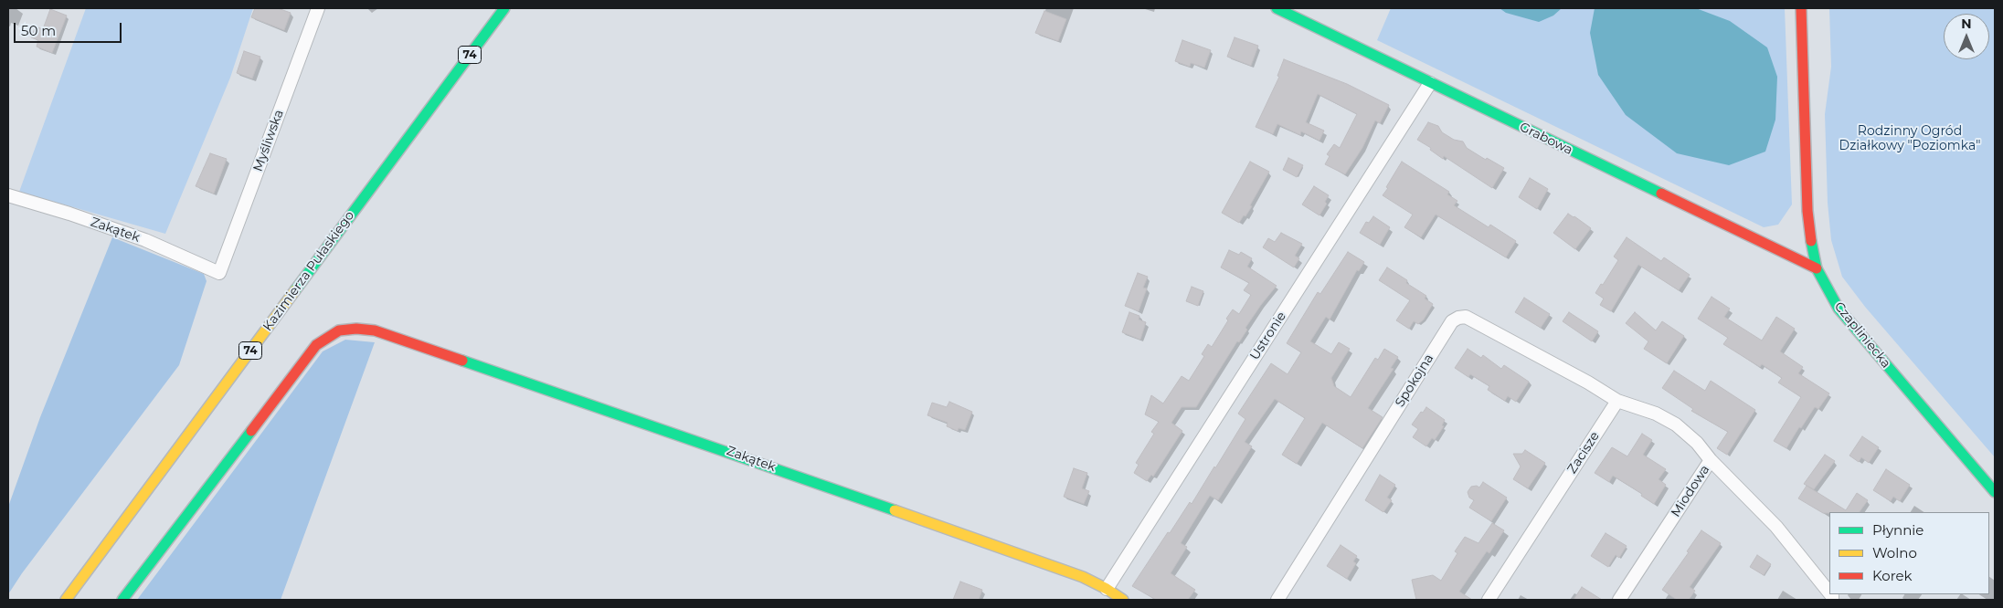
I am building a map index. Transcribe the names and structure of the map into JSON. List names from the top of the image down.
{
  "streets": {
    "street": [
      "74",
      "Grabowa",
      "Myśliwska",
      "Zakątek",
      "Kazimierza Pułaskiego",
      "Czapliniecka",
      "Ustronie",
      "Spokojna",
      "Zacisze",
      "Miodowa"
    ]
  },
  "crossings": [
    ["Grabowa", "Czapliniecka"],
    ["Grabowa", "Ustronie"],
    ["Myśliwska", "Zakątek"],
    ["Zakątek", "Ustronie"],
    ["Spokojna", "Zacisze"]
  ],
  "parks": ["Rodzinny Ogród Działkowy \"Poziomka\""],
  "legend": ["Płynnie", "Wolno", "Korek"],
  "scale_bar": "50 m",
  "north": "top"
}
